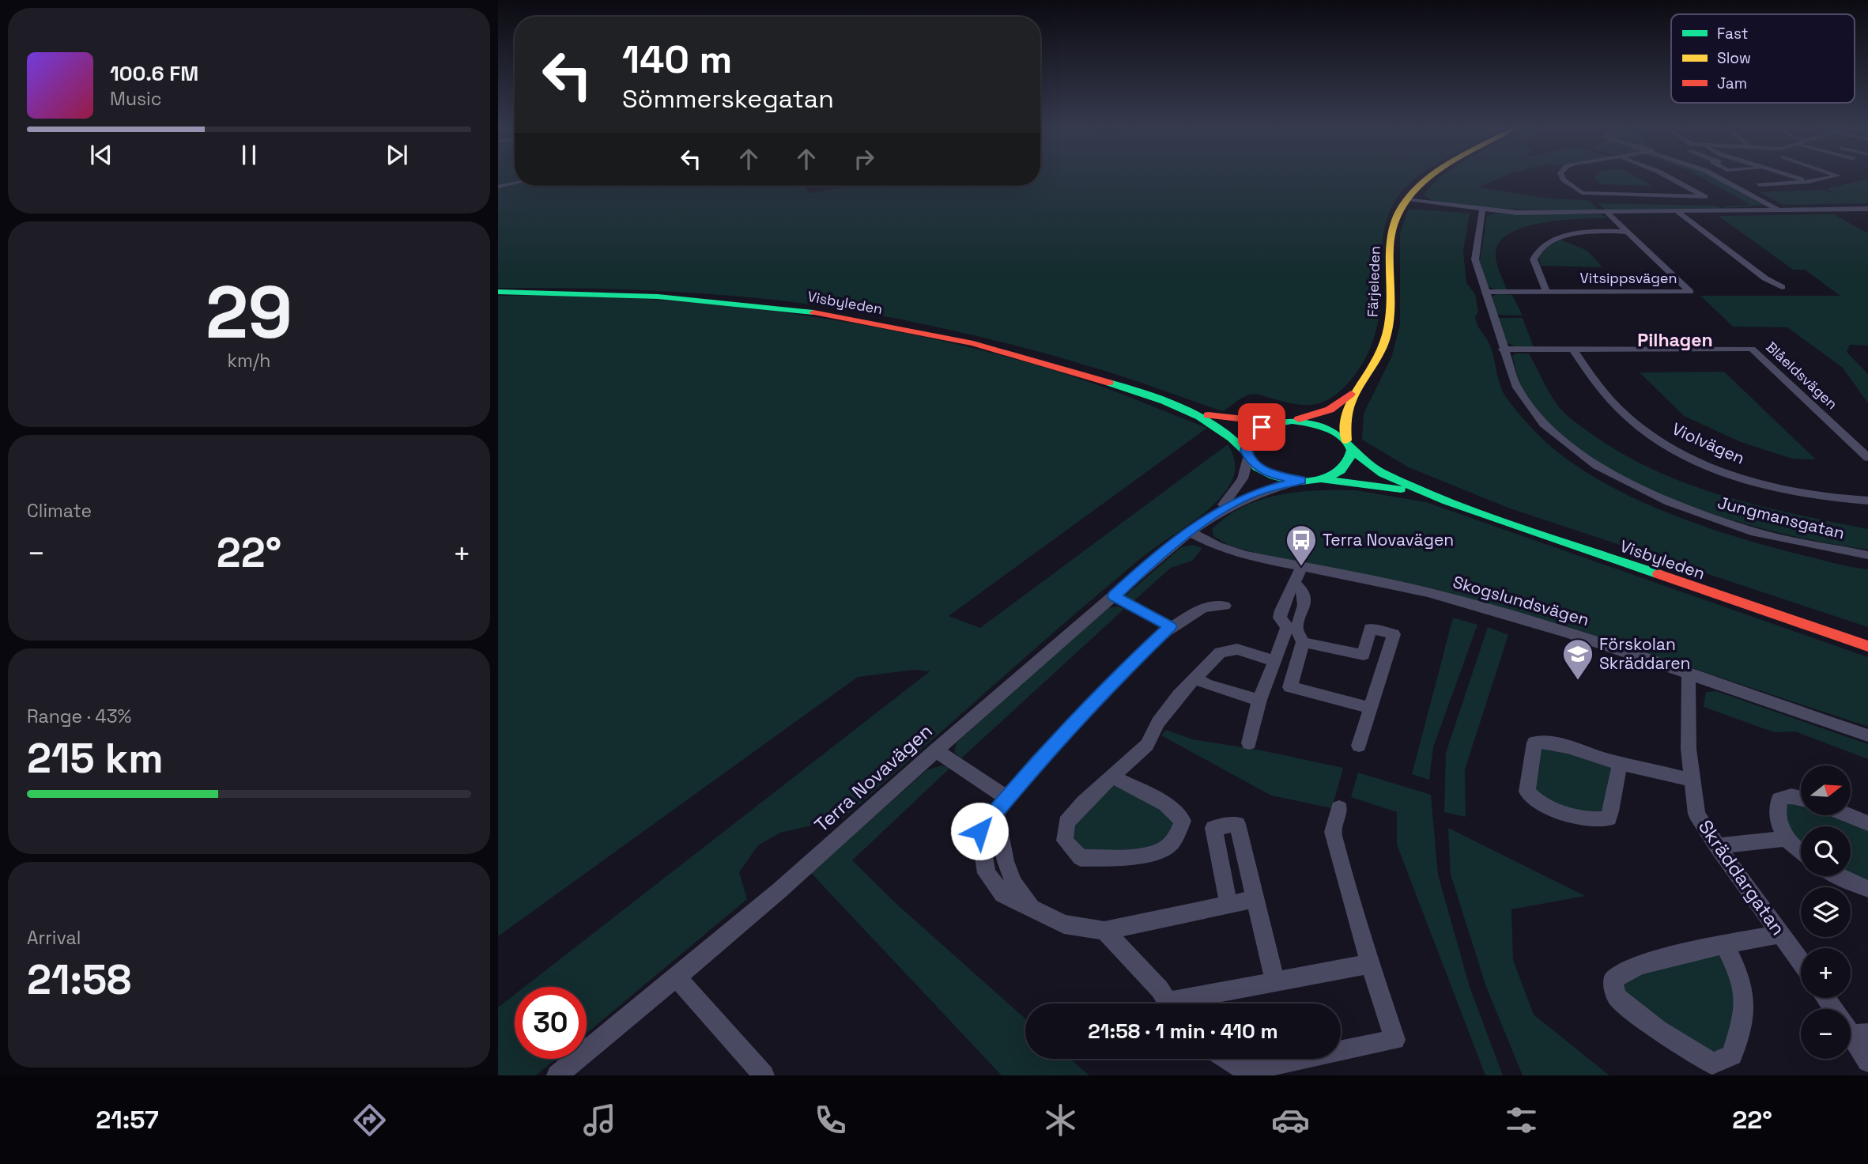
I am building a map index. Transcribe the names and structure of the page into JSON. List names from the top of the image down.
{
  "streets": {
    "main road": ["Färjeleden", "Visbyleden"],
    "street": [
      "Vitsippsvägen",
      "Blåeldsvägen",
      "Violvägen",
      "Jungmansgatan",
      "Skogslundsvägen",
      "Terra Novavägen",
      "Skräddargatan"
    ]
  },
  "crossings": [
    ["Vitsippsvägen", "Jungmansgatan"],
    ["Färjeleden", "Visbyleden"],
    ["Färjeleden", "Terra Novavägen"],
    ["Visbyleden", "Terra Novavägen"],
    ["Blåeldsvägen", "Violvägen"],
    ["Blåeldsvägen", "Jungmansgatan"],
    ["Skogslundsvägen", "Terra Novavägen"],
    ["Skogslundsvägen", "Skräddargatan"]
  ],
  "districts": ["Pilhagen"],
  "places": {
    "bus stop": ["Terra Novavägen"],
    "school or university": ["Förskolan Skräddaren"]
  },
  "legend": ["Fast", "Slow", "Jam"],
  "north": "right",
  "page": {
    "turn": ["140 m", "Sömmerskegatan"],
    "song": ["100.6 FM", "Music"],
    "tile": [
      ["29", "km/h"],
      "Climate",
      ["Range · 43%", "215 km"],
      ["Arrival", "21:58"]
    ],
    "heat": ["−", "22°", "+"],
    "map_buttons": ["+", "−"],
    "limit": "30",
    "trip": "21:58 · 1 min · 410 m",
    "tabs": ["21:57", "22°"]
  }
}
